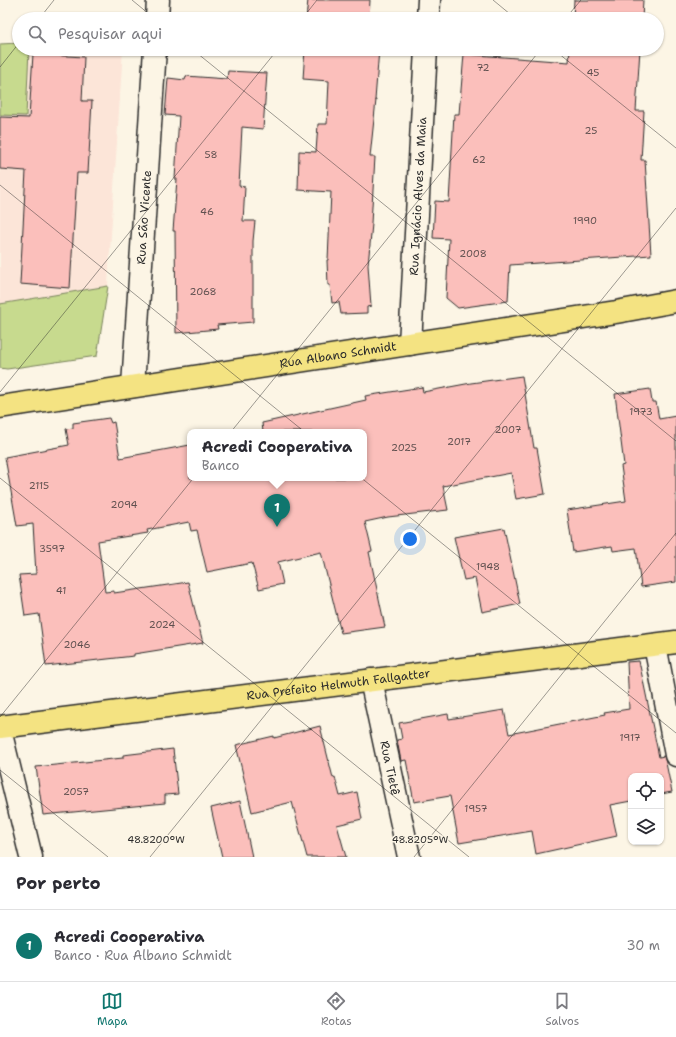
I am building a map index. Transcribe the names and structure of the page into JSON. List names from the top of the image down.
{
  "streets": {
    "main road": ["Rua Albano Schmidt", "Rua Prefeito Helmuth Fallgatter"],
    "street": ["Rua Ignácio Alves da Maia", "Rua São Vicente", "Rua Tietê"]
  },
  "crossings": [
    ["Rua Ignácio Alves da Maia", "Rua Albano Schmidt"],
    ["Rua São Vicente", "Rua Albano Schmidt"],
    ["Rua Prefeito Helmuth Fallgatter", "Rua Tietê"]
  ],
  "house_numbers": [
    "72",
    "45",
    "25",
    "58",
    "62",
    "46",
    "1990",
    "2008",
    "2068",
    "1973",
    "2007",
    "2017",
    "2025",
    "2115",
    "2094",
    "3597",
    "1948",
    "41",
    "2024",
    "2046",
    "1917",
    "2057",
    "1957"
  ],
  "page": {
    "search": "Pesquisar aqui",
    "popup": ["Acredi Cooperativa", "Banco"],
    "pins": "1",
    "heading": "Por perto",
    "list": [
      {
        "mark": "1",
        "name": "Acredi Cooperativa",
        "note": "Banco · Rua Albano Schmidt",
        "value": "30 m"
      }
    ],
    "nav": ["Mapa", "Rotas", "Salvos"]
  },
  "coordinates": ["48.8200°W", "48.8205°W"]
}
